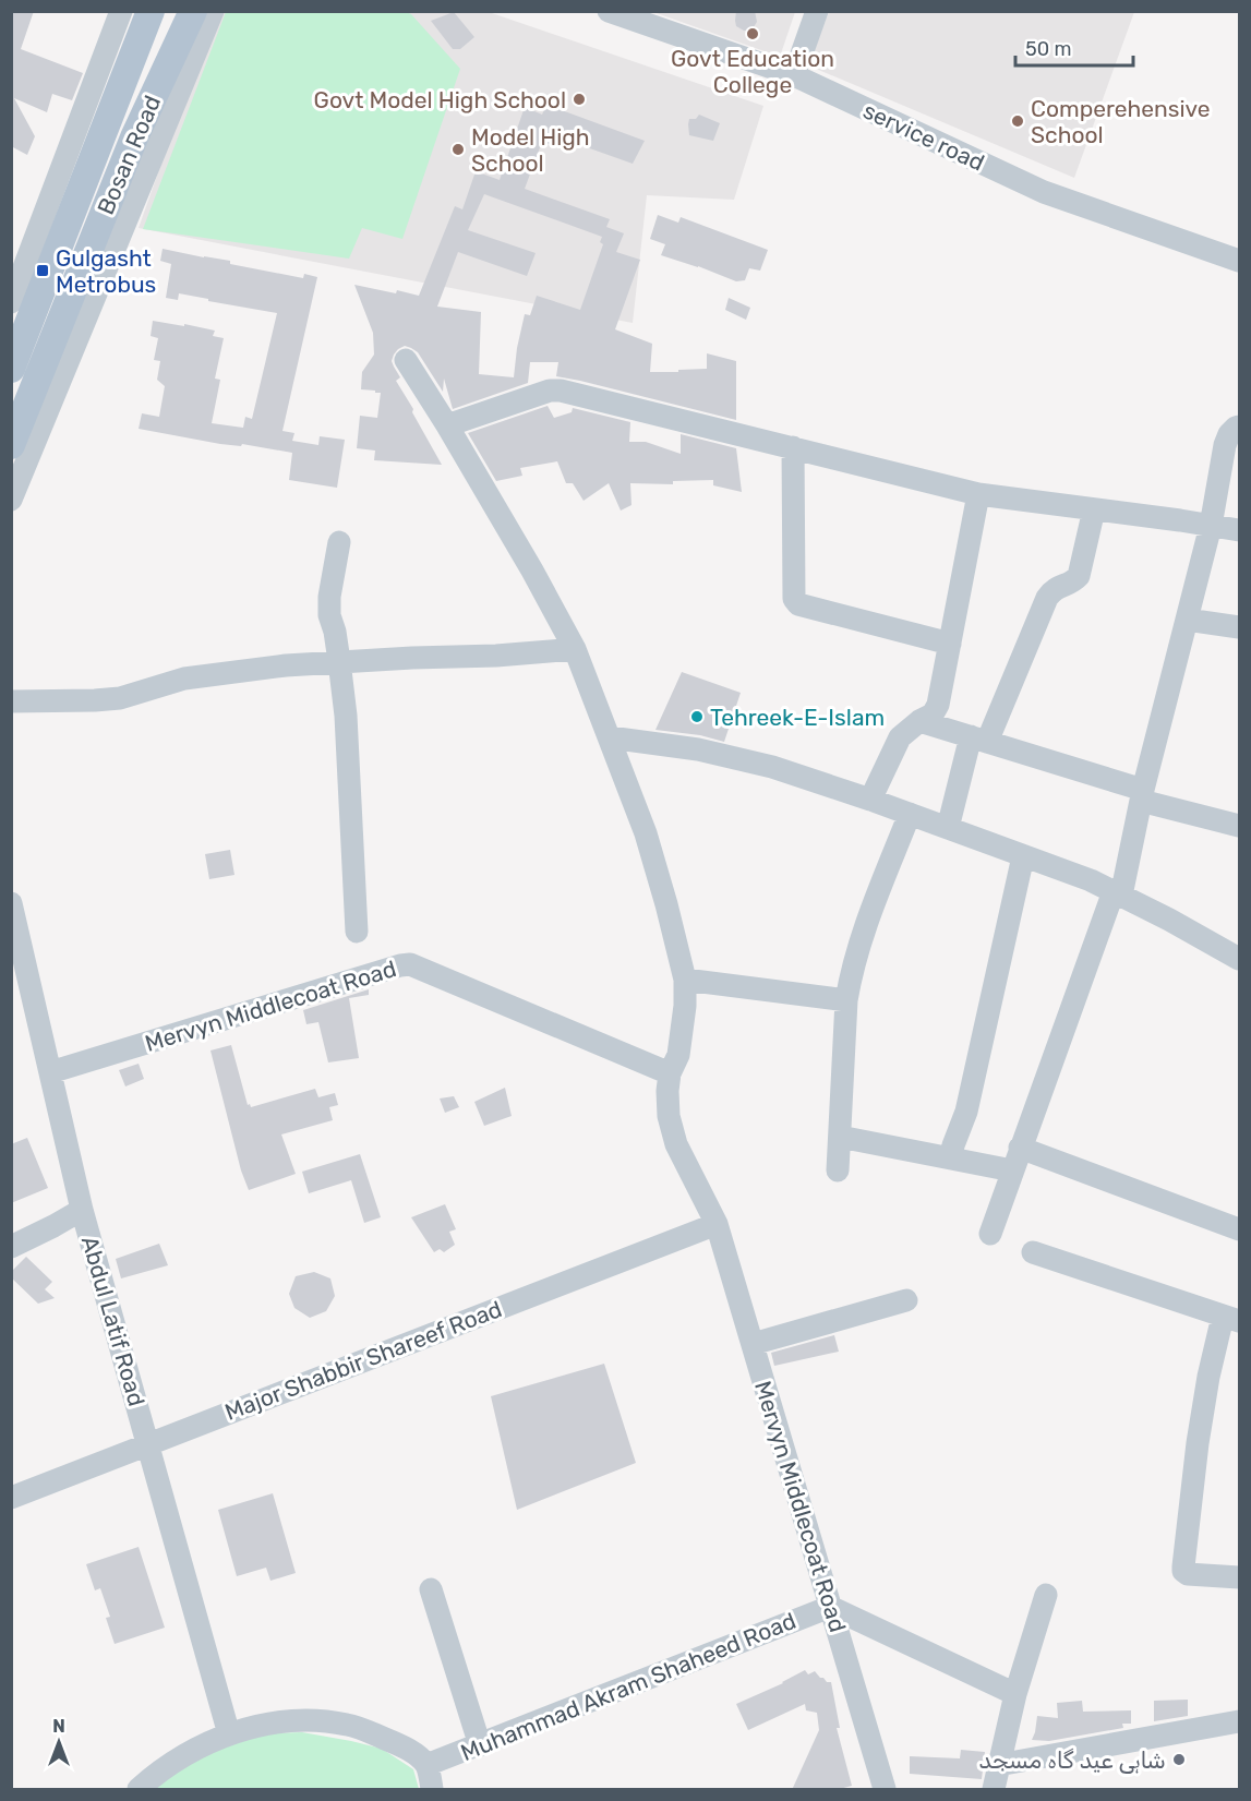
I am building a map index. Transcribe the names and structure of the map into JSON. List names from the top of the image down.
{
  "streets": {
    "main road": ["Bosan Road"],
    "street": [
      "service road",
      "Mervyn Middlecoat Road",
      "Abdul Latif Road",
      "Major Shabbir Shareef Road",
      "Muhammad Akram Shaheed Road"
    ]
  },
  "crossings": [
    ["Mervyn Middlecoat Road", "Abdul Latif Road"],
    ["Mervyn Middlecoat Road", "Major Shabbir Shareef Road"],
    ["Mervyn Middlecoat Road", "Muhammad Akram Shaheed Road"],
    ["Abdul Latif Road", "Major Shabbir Shareef Road"]
  ],
  "places": {
    "other": [
      "Govt Education College",
      "Govt Model High School",
      "Comperehensive School",
      "Model High School",
      "Tehreek-E-Islam",
      "شاہی عید گاہ مسجد"
    ],
    "transit": ["Gulgasht Metrobus"]
  },
  "scale_bar": "50 m",
  "north": "top"
}
